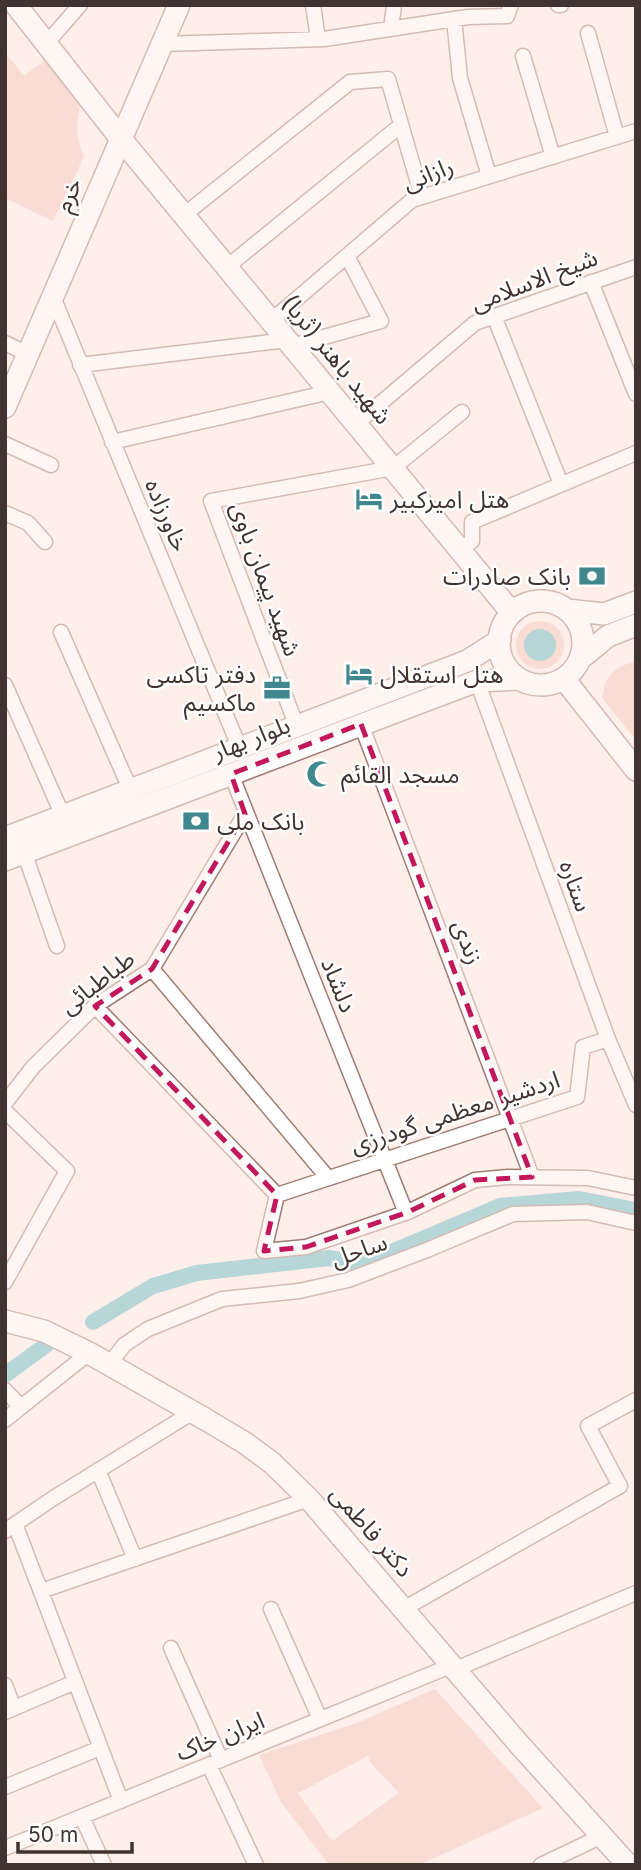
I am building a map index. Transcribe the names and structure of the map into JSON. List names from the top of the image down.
{
  "streets": {
    "street": [
      "رازانی",
      "خرم",
      "شیخ الاسلامی",
      "شهید باهنر (ثریا)",
      "خاورزاده",
      "شهید پیمان باوی",
      "بلوار بهار",
      "ستاره",
      "زندی",
      "طباطبائی",
      "دلشاد",
      "اردشیر معظمی گودرزی",
      "ساحل",
      "دکتر فاطمی",
      "ایران خاک"
    ]
  },
  "crossings": [
    ["رازانی", "شهید باهنر (ثریا)"],
    ["خرم", "شهید باهنر (ثریا)"],
    ["خرم", "خاورزاده"],
    ["شیخ الاسلامی", "شهید باهنر (ثریا)"],
    ["شهید باهنر (ثریا)", "شهید پیمان باوی"],
    ["شهید باهنر (ثریا)", "بلوار بهار"],
    ["خاورزاده", "بلوار بهار"],
    ["شهید پیمان باوی", "بلوار بهار"],
    ["بلوار بهار", "ستاره"],
    ["بلوار بهار", "زندی"],
    ["بلوار بهار", "دلشاد"],
    ["ستاره", "اردشیر معظمی گودرزی"],
    ["زندی", "اردشیر معظمی گودرزی"],
    ["زندی", "ساحل"],
    ["طباطبائی", "دلشاد"],
    ["دلشاد", "اردشیر معظمی گودرزی"],
    ["دلشاد", "ساحل"],
    ["اردشیر معظمی گودرزی", "ساحل"],
    ["ساحل", "دکتر فاطمی"],
    ["دکتر فاطمی", "ایران خاک"]
  ],
  "places": {
    "hotel": ["هتل امیرکبیر", "هتل استقلال"],
    "bank": ["بانک صادرات", "بانک ملی"],
    "office": ["دفتر تاکسی ماکسیم"],
    "mosque": ["مسجد القائم"]
  },
  "scale_bar": "50 m"
}
